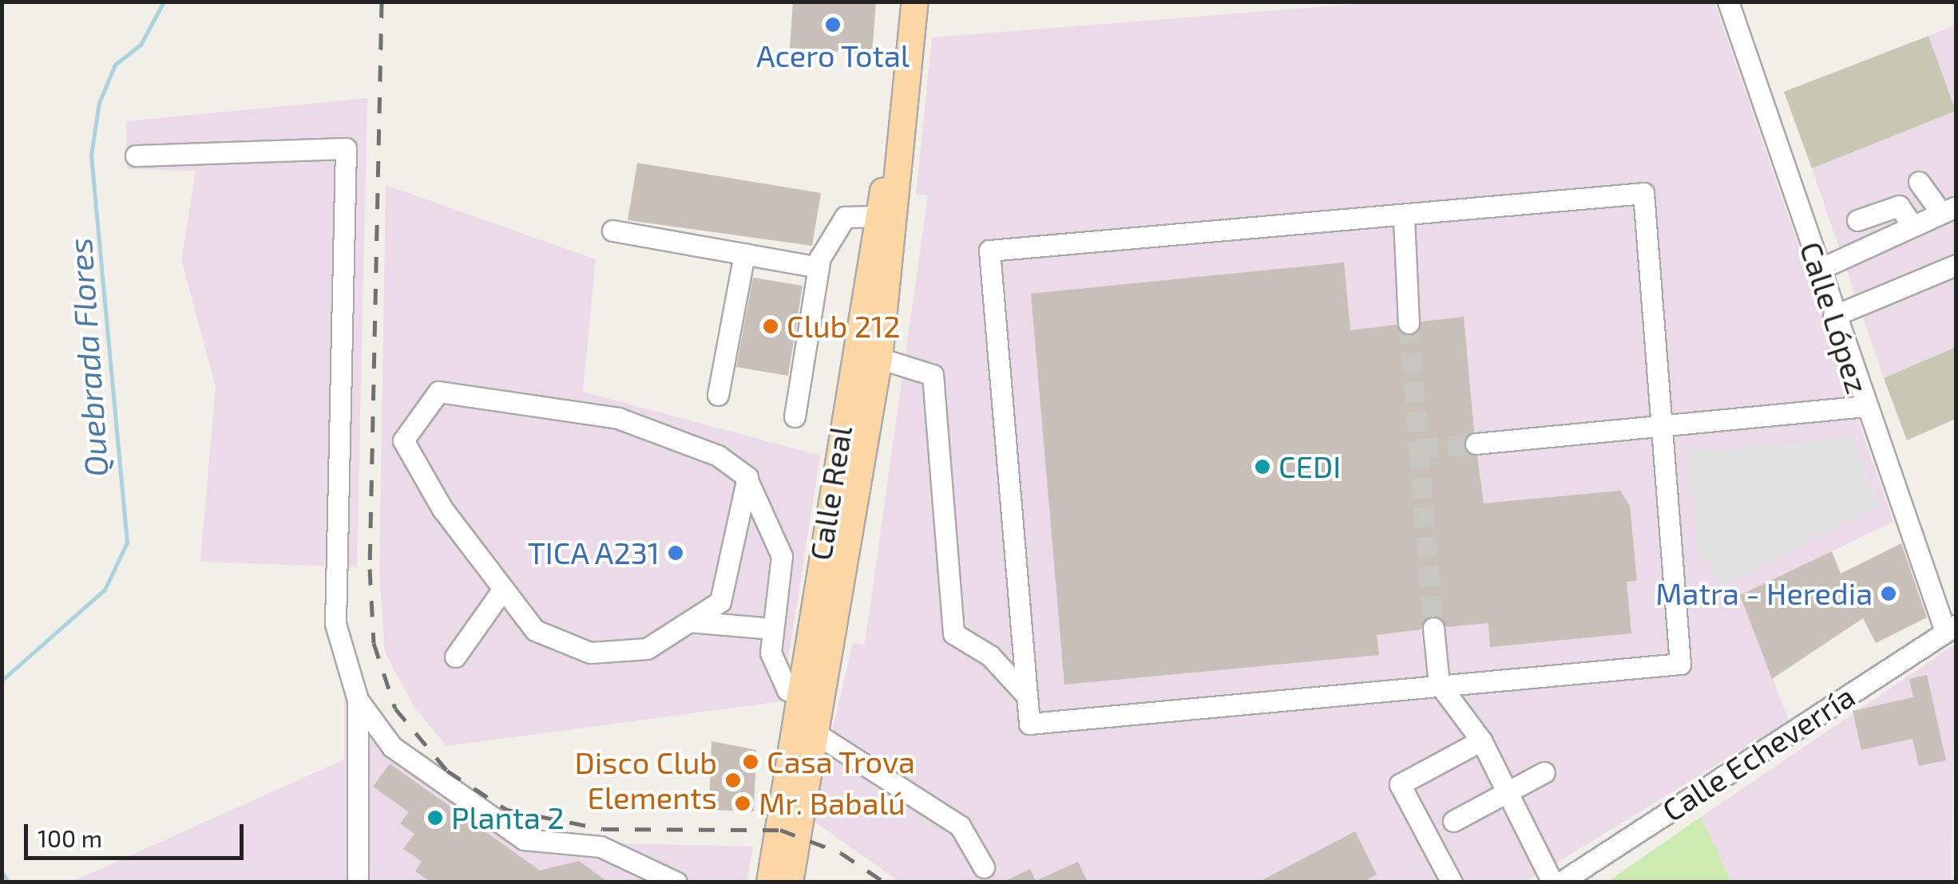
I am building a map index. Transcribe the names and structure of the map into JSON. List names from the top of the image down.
{
  "streets": {
    "main road": ["Calle Real"],
    "street": ["Calle López", "Calle Echeverría"]
  },
  "crossings": [
    ["Calle López", "Calle Echeverría"]
  ],
  "water": ["Quebrada Flores"],
  "places": [
    "Acero Total",
    "Club 212",
    "CEDI",
    "TICA A231",
    "Matra - Heredia",
    "Casa Trova",
    "Disco Club Elements",
    "Mr. Babalú",
    "Planta 2"
  ],
  "scale_bar": "100 m"
}
